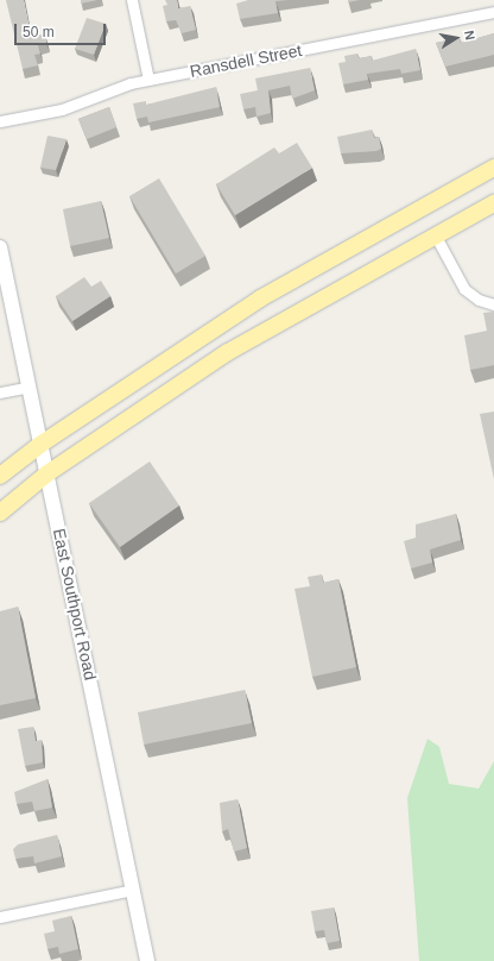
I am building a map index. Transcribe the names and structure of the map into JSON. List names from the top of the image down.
{
  "streets": {
    "main road": ["East Southport Road"],
    "street": ["Ransdell Street"]
  },
  "scale_bar": "50 m",
  "north": "right"
}
